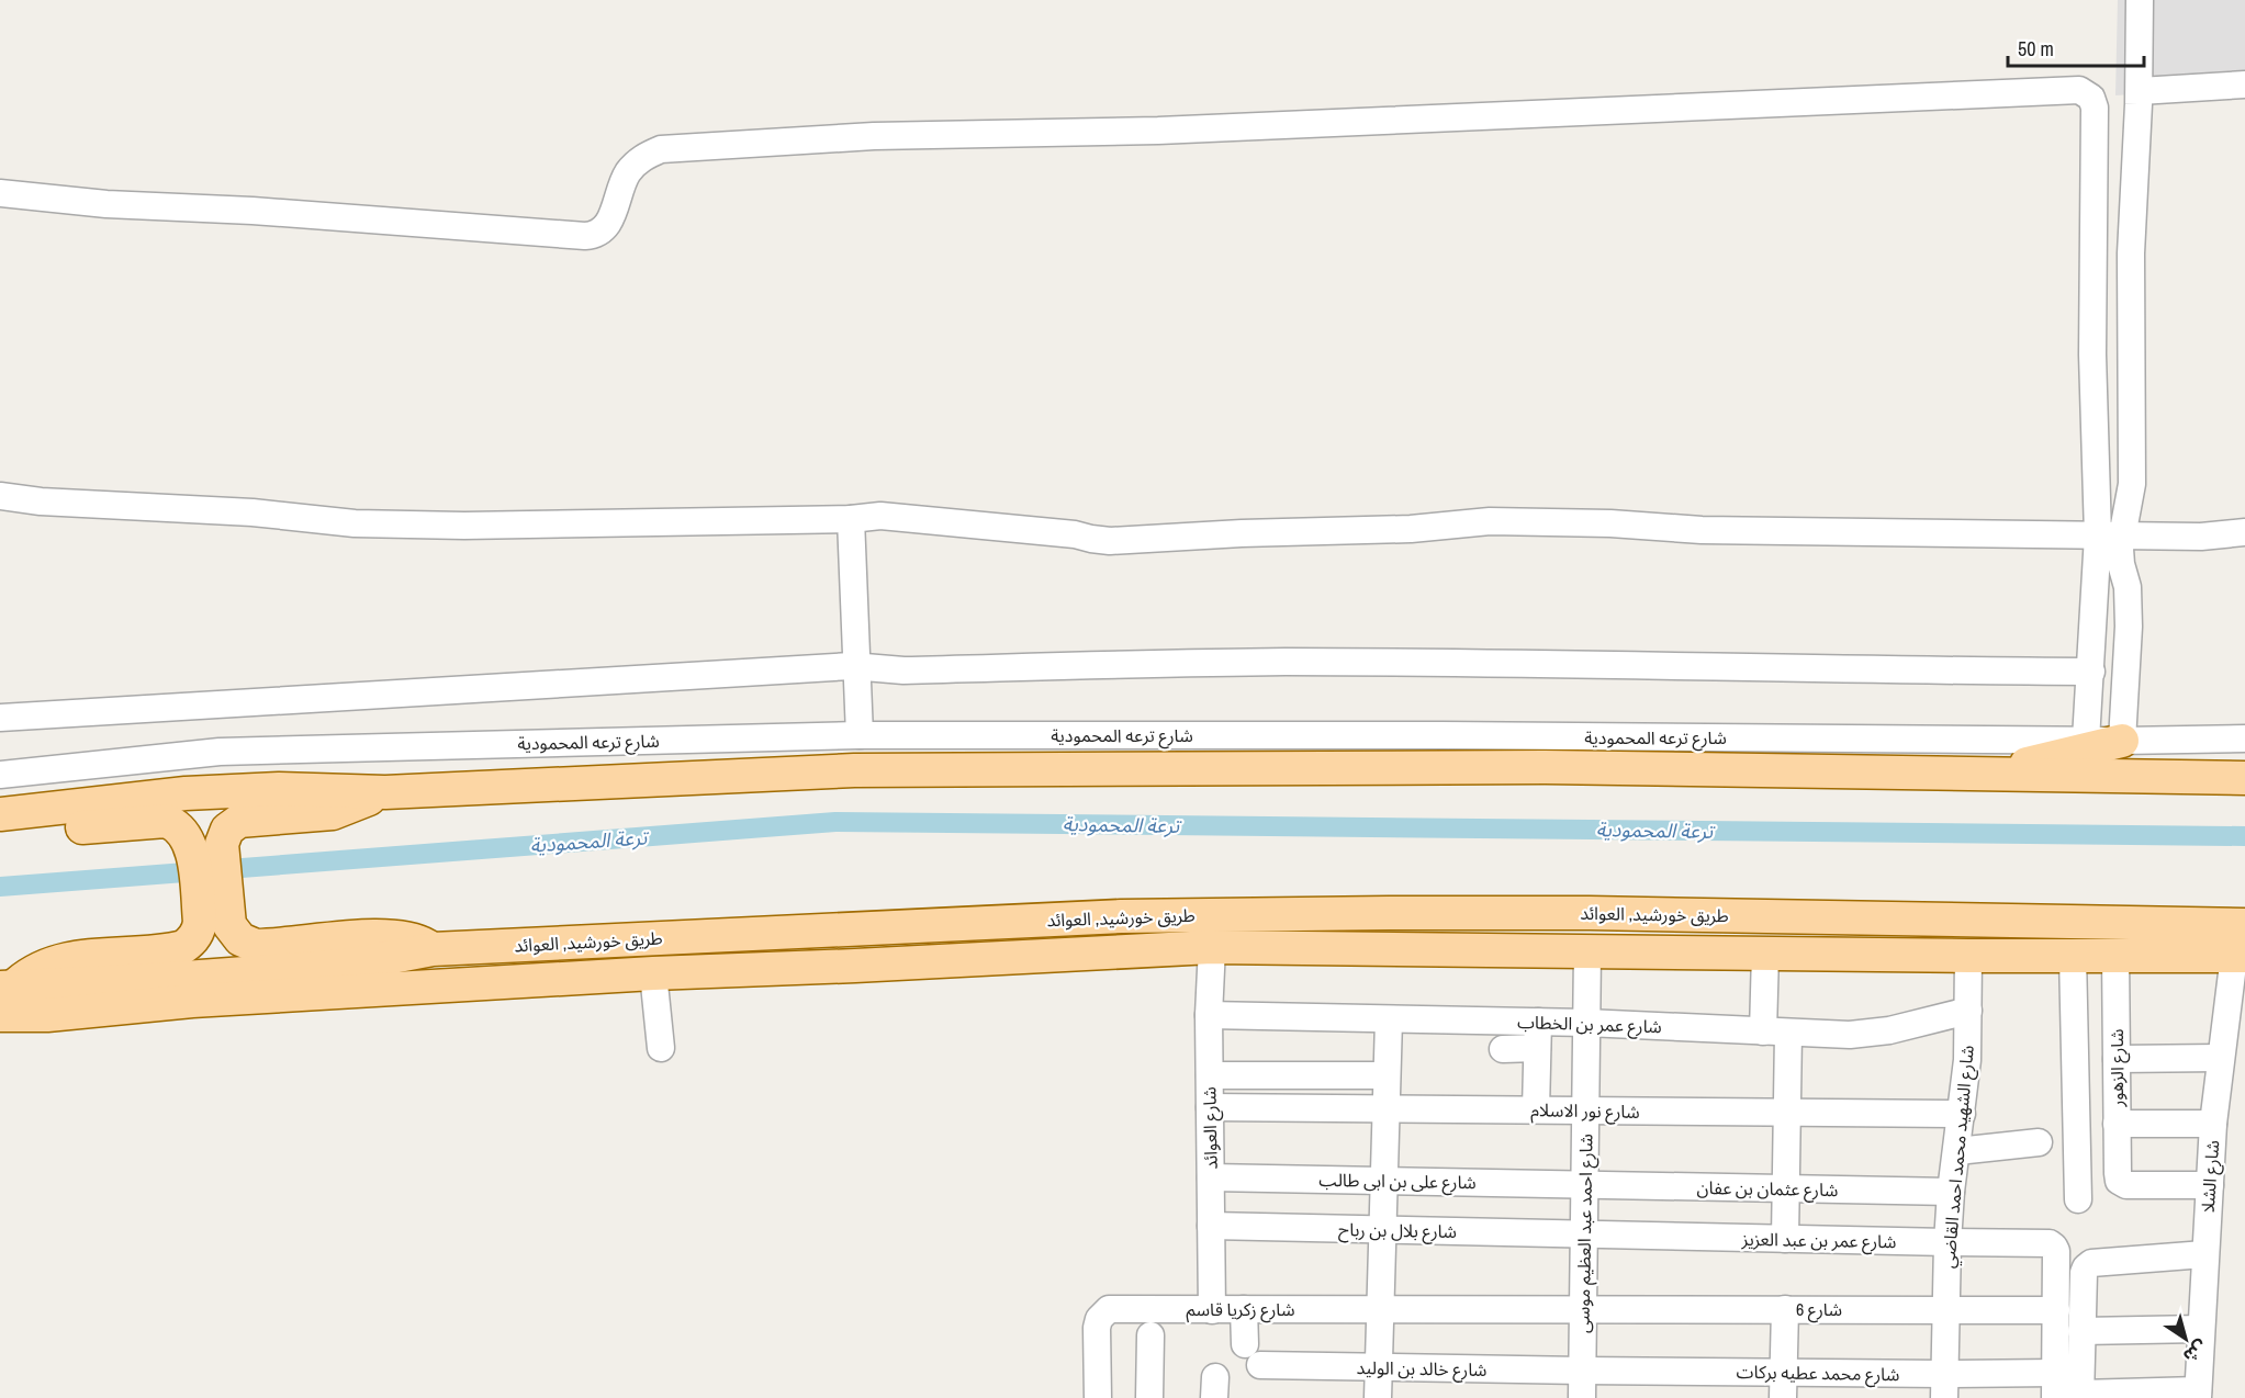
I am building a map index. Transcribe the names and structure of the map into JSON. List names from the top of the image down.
{
  "streets": {
    "main road": ["طريق خورشيد, العوائد"],
    "street": [
      "شارع ترعه المحمودية",
      "شارع عمر بن الخطاب",
      "شارع الزهور",
      "شارع نور الاسلام",
      "شارع العوائد",
      "شارع الشهيد محمد احمد القاضي",
      "شارع الشلا",
      "شارع على بن ابى طالب",
      "شارع عثمان بن عفان",
      "شارع بلال بن رباح",
      "شارع احمد عبد العظيم موسى",
      "شارع عمر بن عبد العزيز",
      "شارع زكريا قاسم",
      "شارع 6",
      "شارع خالد بن الوليد",
      "شارع محمد عطيه بركات"
    ]
  },
  "crossings": [
    ["طريق خورشيد, العوائد", "شارع الزهور"],
    ["طريق خورشيد, العوائد", "شارع العوائد"],
    ["طريق خورشيد, العوائد", "شارع الشهيد محمد احمد القاضي"],
    ["طريق خورشيد, العوائد", "شارع الشلا"],
    ["طريق خورشيد, العوائد", "شارع احمد عبد العظيم موسى"],
    ["شارع عمر بن الخطاب", "شارع العوائد"],
    ["شارع عمر بن الخطاب", "شارع الشهيد محمد احمد القاضي"],
    ["شارع عمر بن الخطاب", "شارع احمد عبد العظيم موسى"],
    ["شارع الزهور", "شارع الشلا"],
    ["شارع نور الاسلام", "شارع العوائد"],
    ["شارع نور الاسلام", "شارع الشهيد محمد احمد القاضي"],
    ["شارع نور الاسلام", "شارع احمد عبد العظيم موسى"],
    ["شارع العوائد", "شارع على بن ابى طالب"],
    ["شارع العوائد", "شارع بلال بن رباح"],
    ["شارع العوائد", "شارع زكريا قاسم"],
    ["شارع الشهيد محمد احمد القاضي", "شارع عثمان بن عفان"],
    ["شارع الشهيد محمد احمد القاضي", "شارع عمر بن عبد العزيز"],
    ["شارع الشهيد محمد احمد القاضي", "شارع 6"],
    ["شارع الشهيد محمد احمد القاضي", "شارع محمد عطيه بركات"],
    ["شارع الشلا", "شارع محمد عطيه بركات"],
    ["شارع على بن ابى طالب", "شارع عثمان بن عفان"],
    ["شارع على بن ابى طالب", "شارع احمد عبد العظيم موسى"],
    ["شارع عثمان بن عفان", "شارع احمد عبد العظيم موسى"],
    ["شارع بلال بن رباح", "شارع احمد عبد العظيم موسى"],
    ["شارع بلال بن رباح", "شارع عمر بن عبد العزيز"],
    ["شارع احمد عبد العظيم موسى", "شارع عمر بن عبد العزيز"],
    ["شارع احمد عبد العظيم موسى", "شارع زكريا قاسم"],
    ["شارع احمد عبد العظيم موسى", "شارع 6"],
    ["شارع احمد عبد العظيم موسى", "شارع خالد بن الوليد"],
    ["شارع احمد عبد العظيم موسى", "شارع محمد عطيه بركات"],
    ["شارع عمر بن عبد العزيز", "شارع 6"],
    ["شارع زكريا قاسم", "شارع 6"],
    ["شارع زكريا قاسم", "شارع خالد بن الوليد"],
    ["شارع خالد بن الوليد", "شارع محمد عطيه بركات"]
  ],
  "water": ["ترعة المحمودية"],
  "scale_bar": "50 m",
  "north": "bottom right"
}
